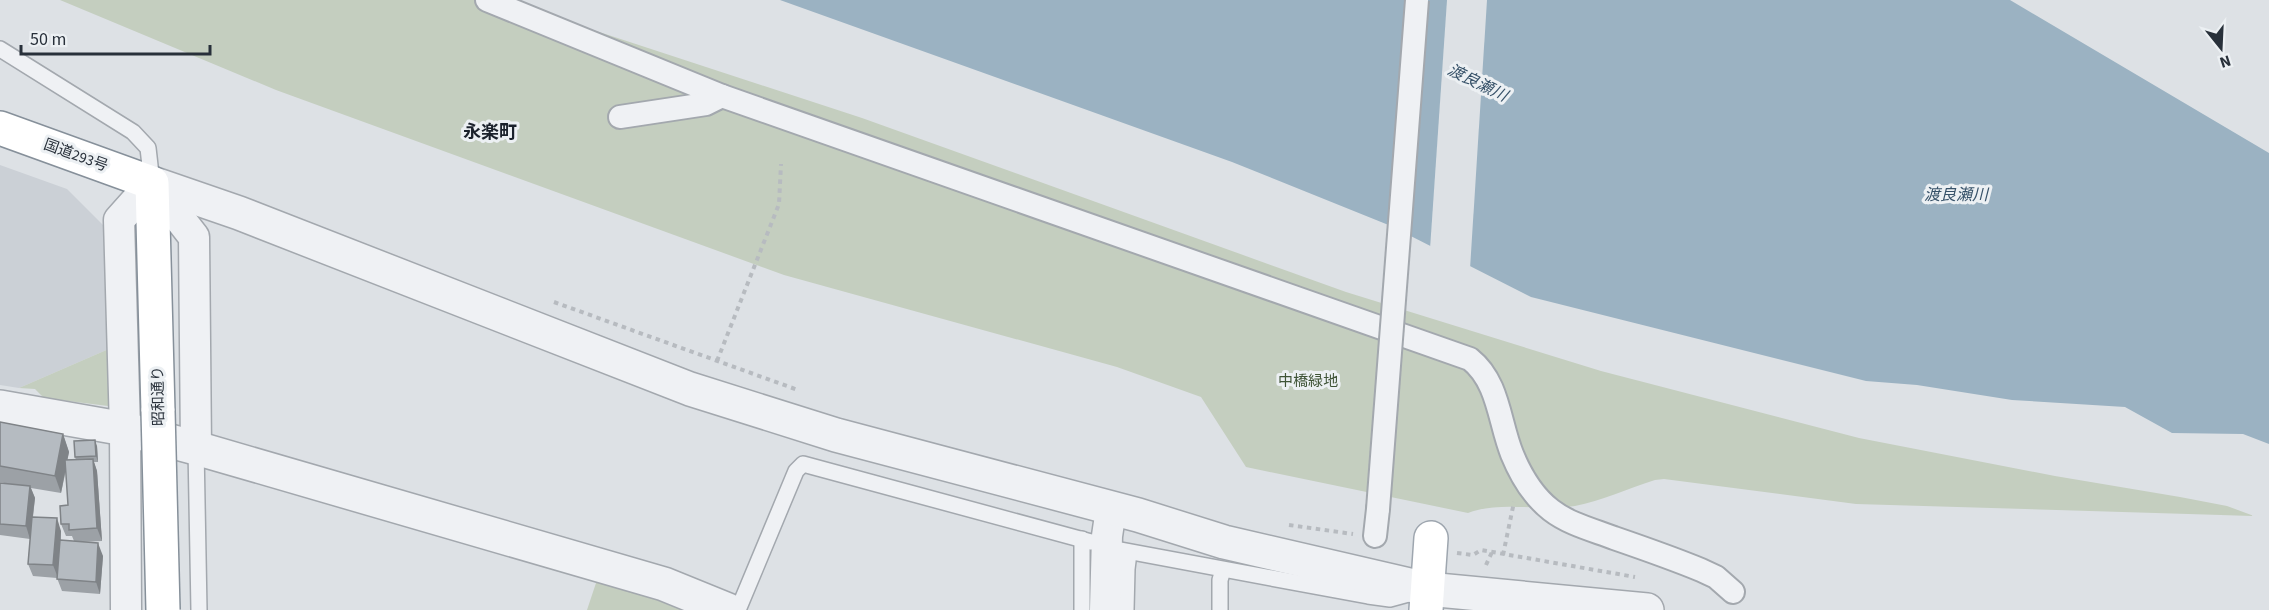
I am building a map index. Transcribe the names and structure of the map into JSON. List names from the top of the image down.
{
  "streets": {
    "main road": ["国道293号", "昭和通り"]
  },
  "crossings": [
    ["国道293号", "昭和通り"]
  ],
  "districts": ["永楽町"],
  "water": ["渡良瀬川"],
  "parks": ["中橋緑地"],
  "scale_bar": "50 m",
  "north": "bottom"
}
